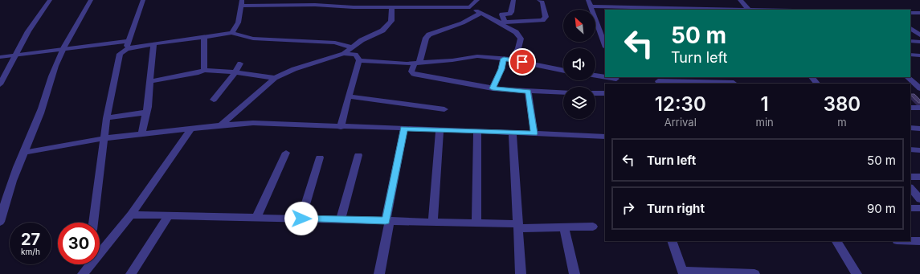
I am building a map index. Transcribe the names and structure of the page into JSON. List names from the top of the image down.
{
  "north": "top left",
  "page": {
    "turn": ["50 m", "Turn left"],
    "eta": [
      "12:30",
      "Arrival",
      "1",
      "min",
      "380",
      "m"
    ],
    "list": [
      {
        "name": "Turn left",
        "value": "50 m"
      },
      {
        "name": "Turn right",
        "value": "90 m"
      }
    ],
    "speed": "27 km/h",
    "limit": "30"
  }
}
